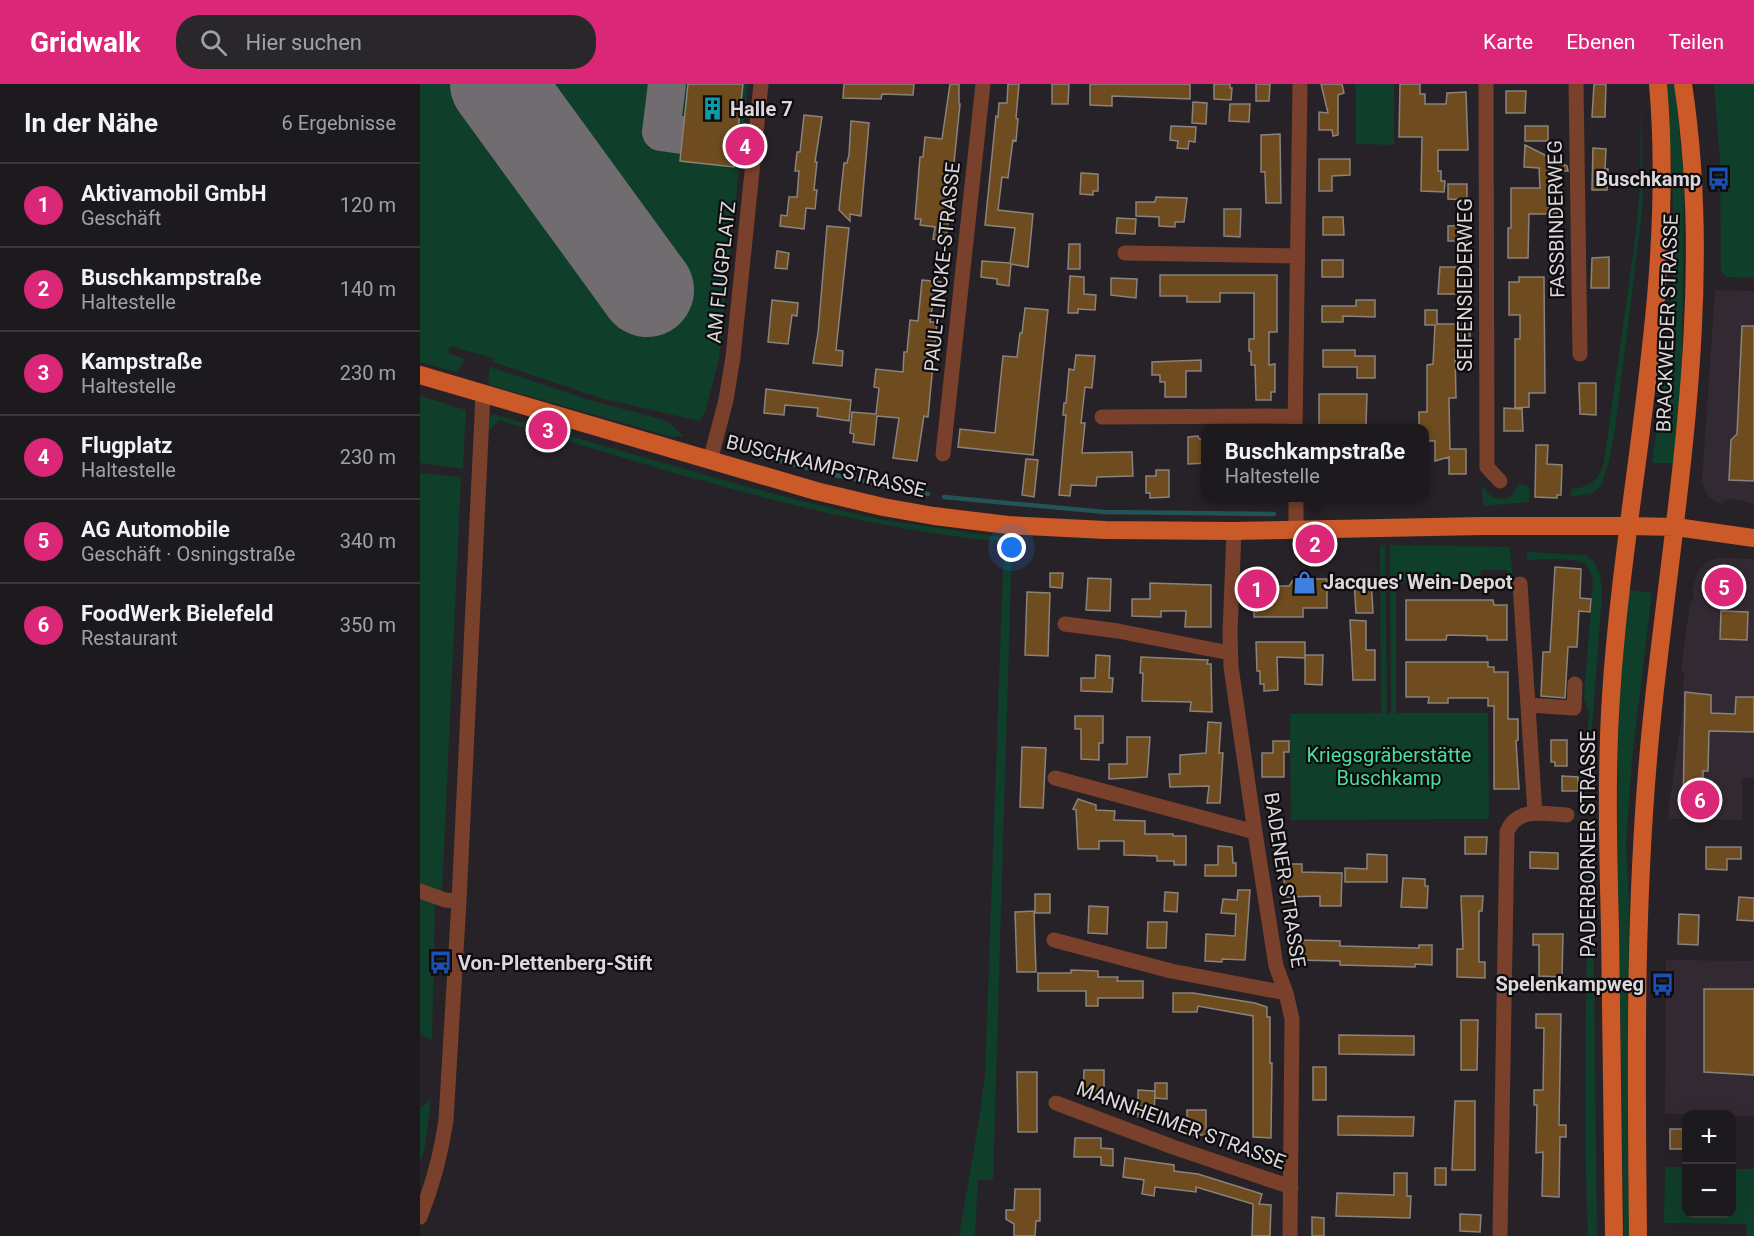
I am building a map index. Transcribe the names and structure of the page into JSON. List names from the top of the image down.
{
  "streets": {
    "main road": ["BRACKWEDER STRASSE", "BUSCHKAMPSTRASSE", "PADERBORNER STRASSE"],
    "street": [
      "FASSBINDERWEG",
      "PAUL-LINCKE-STRASSE",
      "AM FLUGPLATZ",
      "SEIFENSIEDERWEG",
      "BADENER STRASSE",
      "MANNHEIMER STRASSE"
    ]
  },
  "crossings": [
    ["AM FLUGPLATZ", "BUSCHKAMPSTRASSE"],
    ["BRACKWEDER STRASSE", "BUSCHKAMPSTRASSE"],
    ["BRACKWEDER STRASSE", "PADERBORNER STRASSE"],
    ["BUSCHKAMPSTRASSE", "PADERBORNER STRASSE"],
    ["BUSCHKAMPSTRASSE", "BADENER STRASSE"],
    ["BADENER STRASSE", "MANNHEIMER STRASSE"]
  ],
  "parks": ["Kriegsgräberstätte Buschkamp"],
  "places": {
    "building": ["Halle 7"],
    "bus stop": ["Buschkamp", "Von-Plettenberg-Stift", "Spelenkampweg"],
    "shop": ["Jacques' Wein-Depot"]
  },
  "page": {
    "header": "Gridwalk",
    "search": "Hier suchen",
    "nav": ["Karte", "Ebenen", "Teilen"],
    "heading": ["In der Nähe", "6 Ergebnisse"],
    "pins": [
      "4",
      "3",
      "2",
      "5",
      "1",
      "6"
    ],
    "list": [
      {
        "mark": "1",
        "name": "Aktivamobil GmbH",
        "note": "Geschäft",
        "value": "120 m"
      },
      {
        "mark": "2",
        "name": "Buschkampstraße",
        "note": "Haltestelle",
        "value": "140 m"
      },
      {
        "mark": "3",
        "name": "Kampstraße",
        "note": "Haltestelle",
        "value": "230 m"
      },
      {
        "mark": "4",
        "name": "Flugplatz",
        "note": "Haltestelle",
        "value": "230 m"
      },
      {
        "mark": "5",
        "name": "AG Automobile",
        "note": "Geschäft · Osningstraße",
        "value": "340 m"
      },
      {
        "mark": "6",
        "name": "FoodWerk Bielefeld",
        "note": "Restaurant",
        "value": "350 m"
      }
    ],
    "popup": ["Buschkampstraße", "Haltestelle"],
    "map_buttons": ["+", "−"]
  }
}
